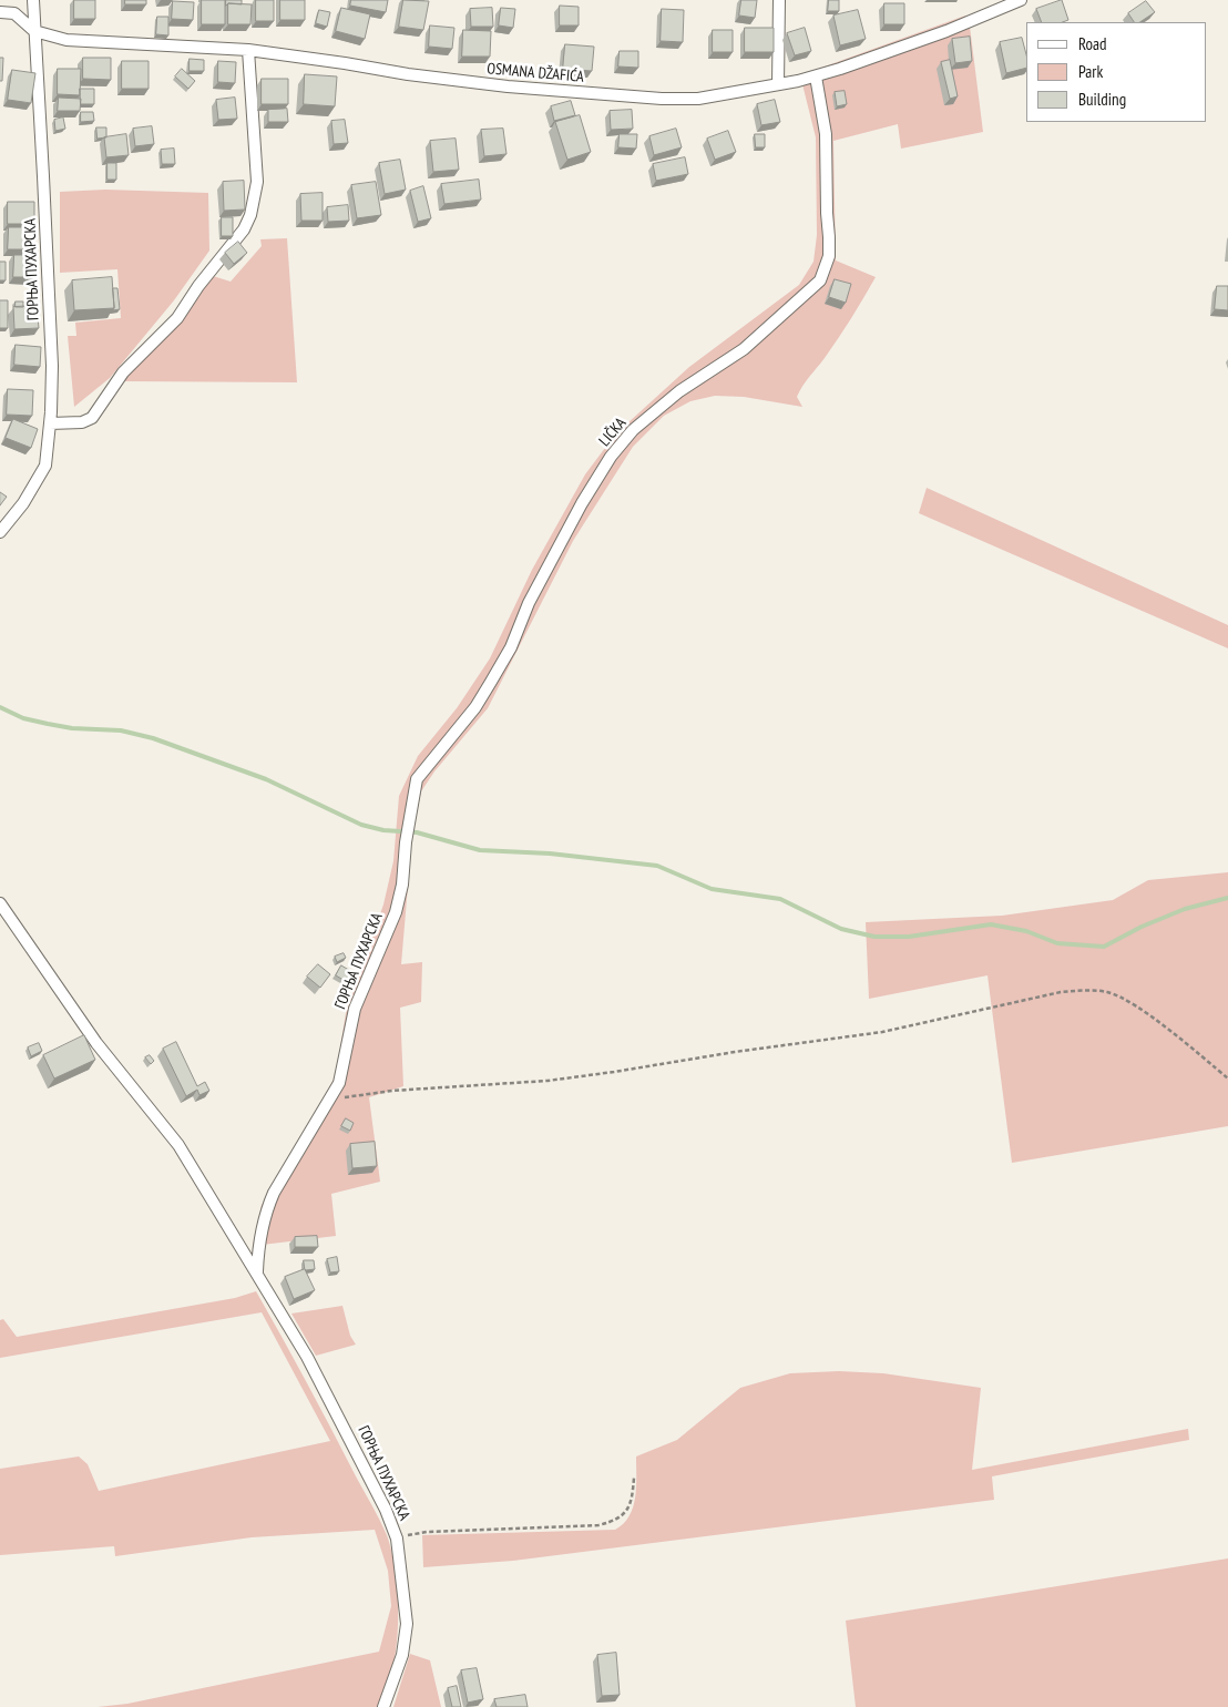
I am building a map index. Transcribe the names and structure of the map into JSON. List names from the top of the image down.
{
  "streets": {
    "street": ["OSMANA DŽAFIĆA", "ГОРЊА ПУХАРСКА", "LIČKA"]
  },
  "crossings": [
    ["OSMANA DŽAFIĆA", "ГОРЊА ПУХАРСКА"],
    ["OSMANA DŽAFIĆA", "LIČKA"],
    ["ГОРЊА ПУХАРСКА", "LIČKA"]
  ],
  "legend": ["Road", "Park", "Building"]
}
